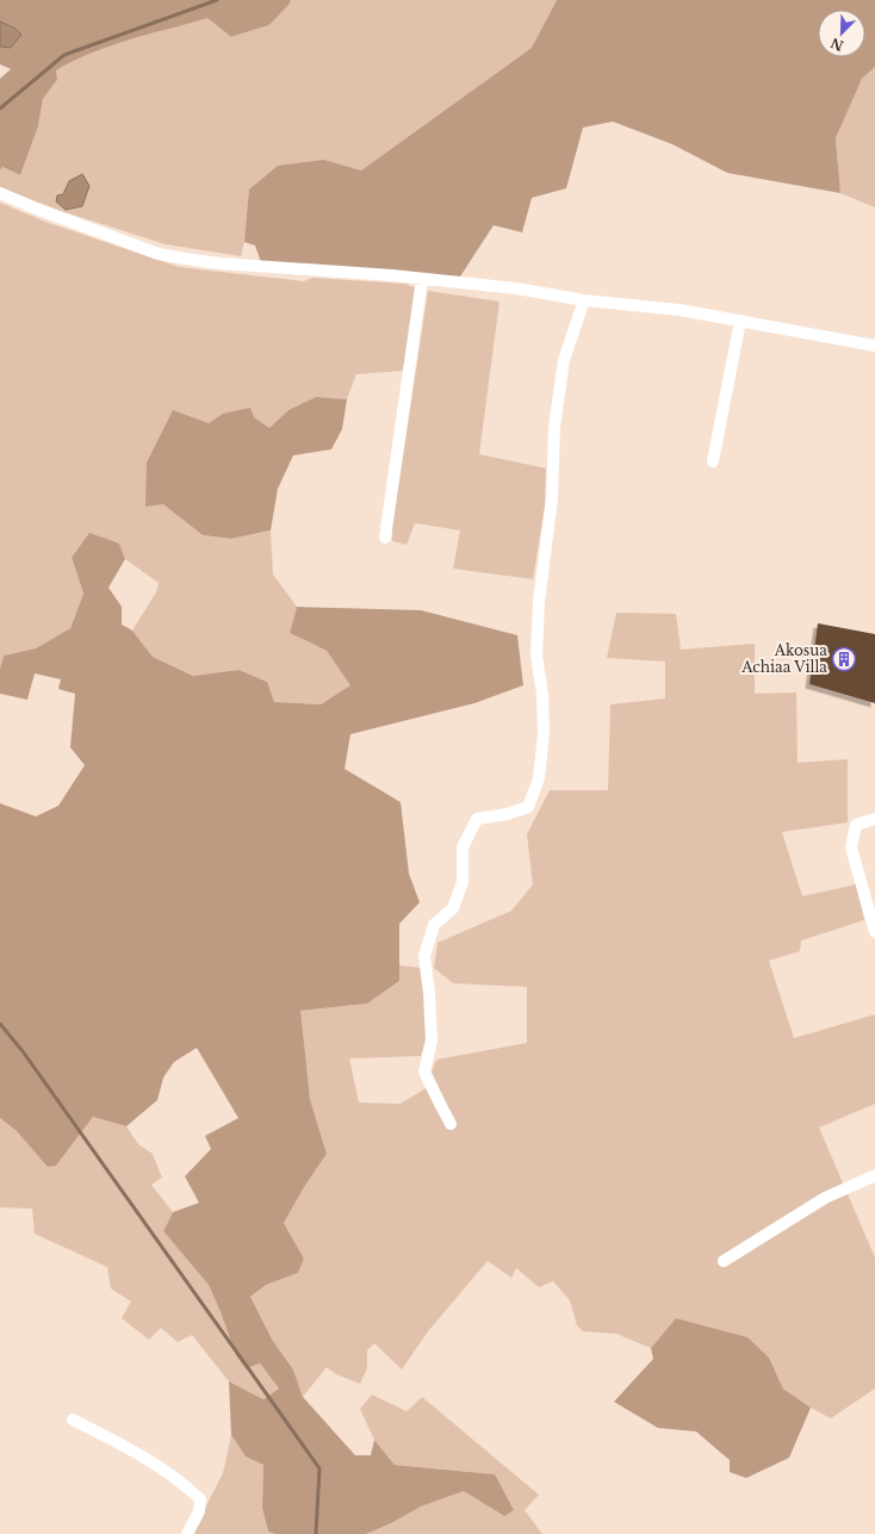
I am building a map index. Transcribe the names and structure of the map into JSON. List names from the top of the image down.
{
  "places": {
    "building": ["Akosua Achiaa Villa"]
  },
  "north": "bottom left"
}
